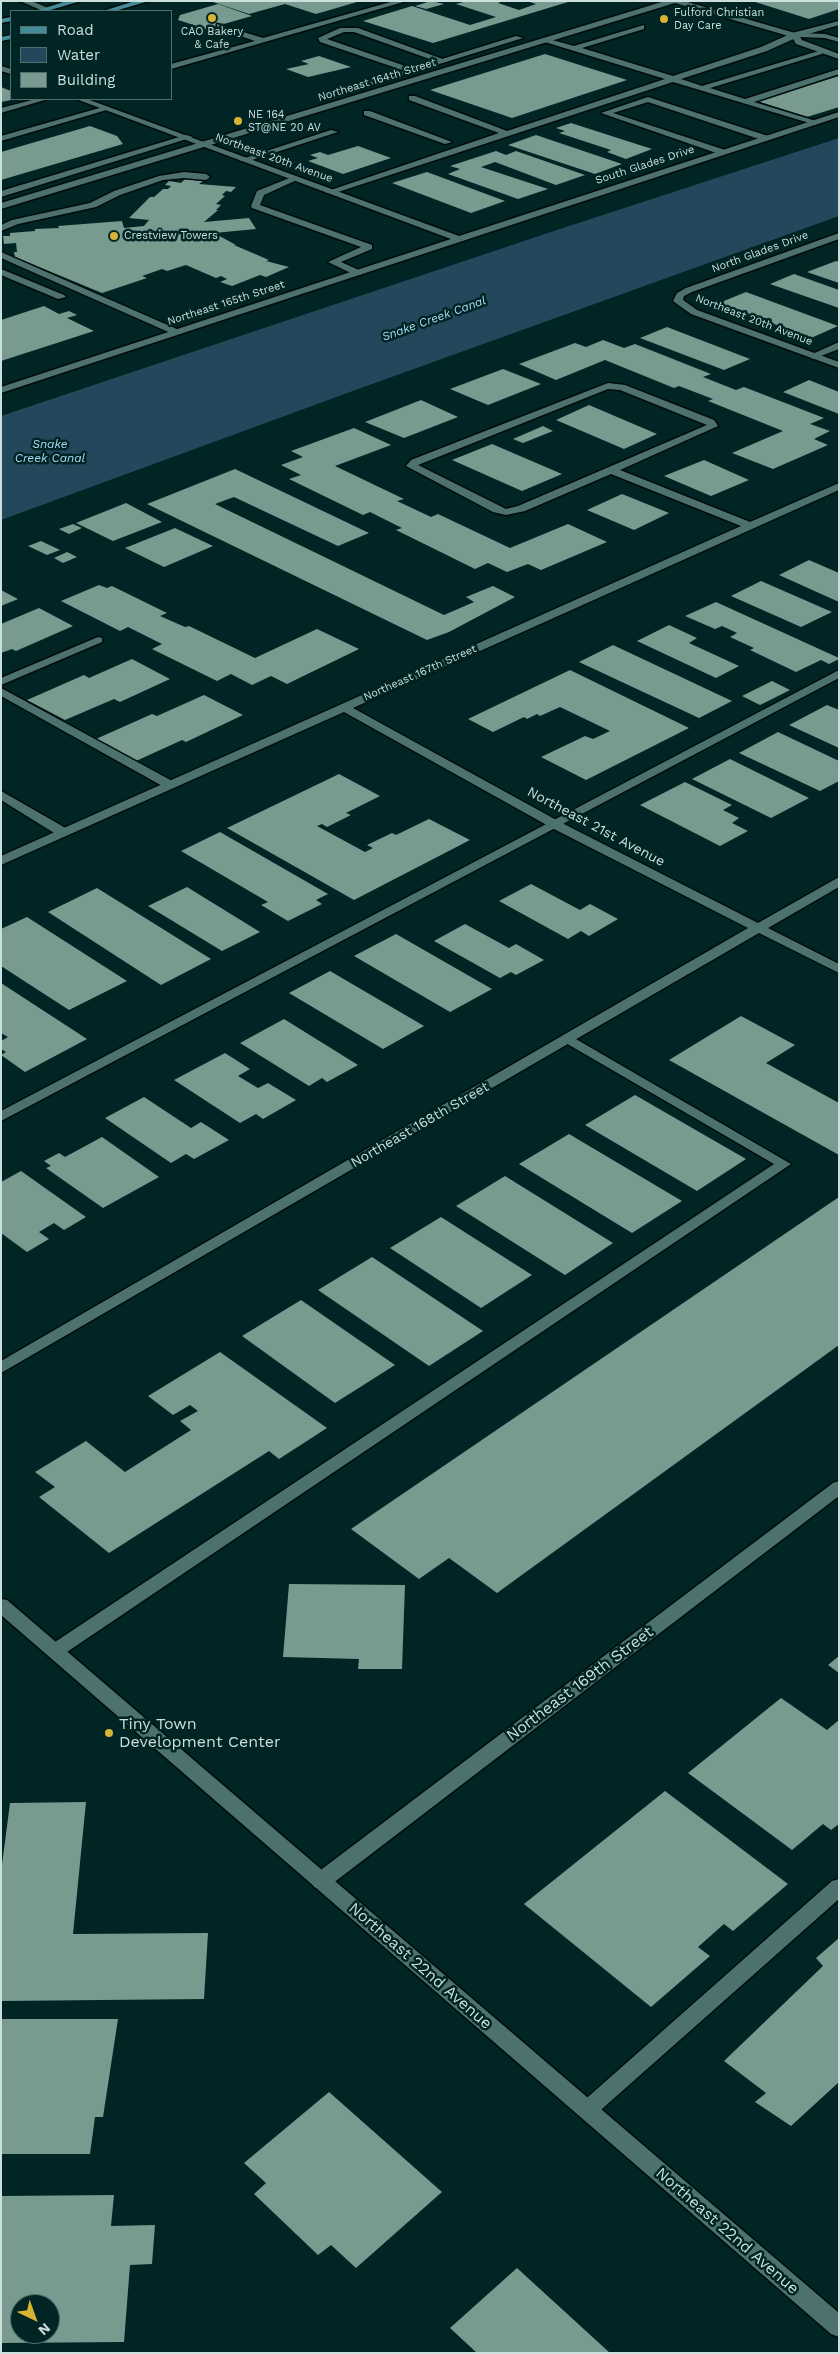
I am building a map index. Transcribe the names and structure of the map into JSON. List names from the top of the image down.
{
  "streets": {
    "street": [
      "Northeast 164th Street",
      "Northeast 20th Avenue",
      "South Glades Drive",
      "North Glades Drive",
      "Northeast 165th Street",
      "Northeast 167th Street",
      "Northeast 21st Avenue",
      "Northeast 168th Street",
      "Northeast 169th Street",
      "Northeast 22nd Avenue"
    ]
  },
  "crossings": [
    ["Northeast 164th Street", "Northeast 20th Avenue"],
    ["Northeast 20th Avenue", "South Glades Drive"],
    ["Northeast 20th Avenue", "North Glades Drive"],
    ["Northeast 20th Avenue", "Northeast 165th Street"],
    ["South Glades Drive", "Northeast 165th Street"],
    ["Northeast 167th Street", "Northeast 21st Avenue"],
    ["Northeast 21st Avenue", "Northeast 168th Street"],
    ["Northeast 169th Street", "Northeast 22nd Avenue"]
  ],
  "water": ["Snake Creek Canal"],
  "places": [
    "CAO Bakery & Cafe",
    "Fulford Christian Day Care",
    "NE 164 ST@NE 20 AV",
    "Crestview Towers",
    "Tiny Town Development Center"
  ],
  "legend": ["Road", "Water", "Building"],
  "north": "bottom right"
}
